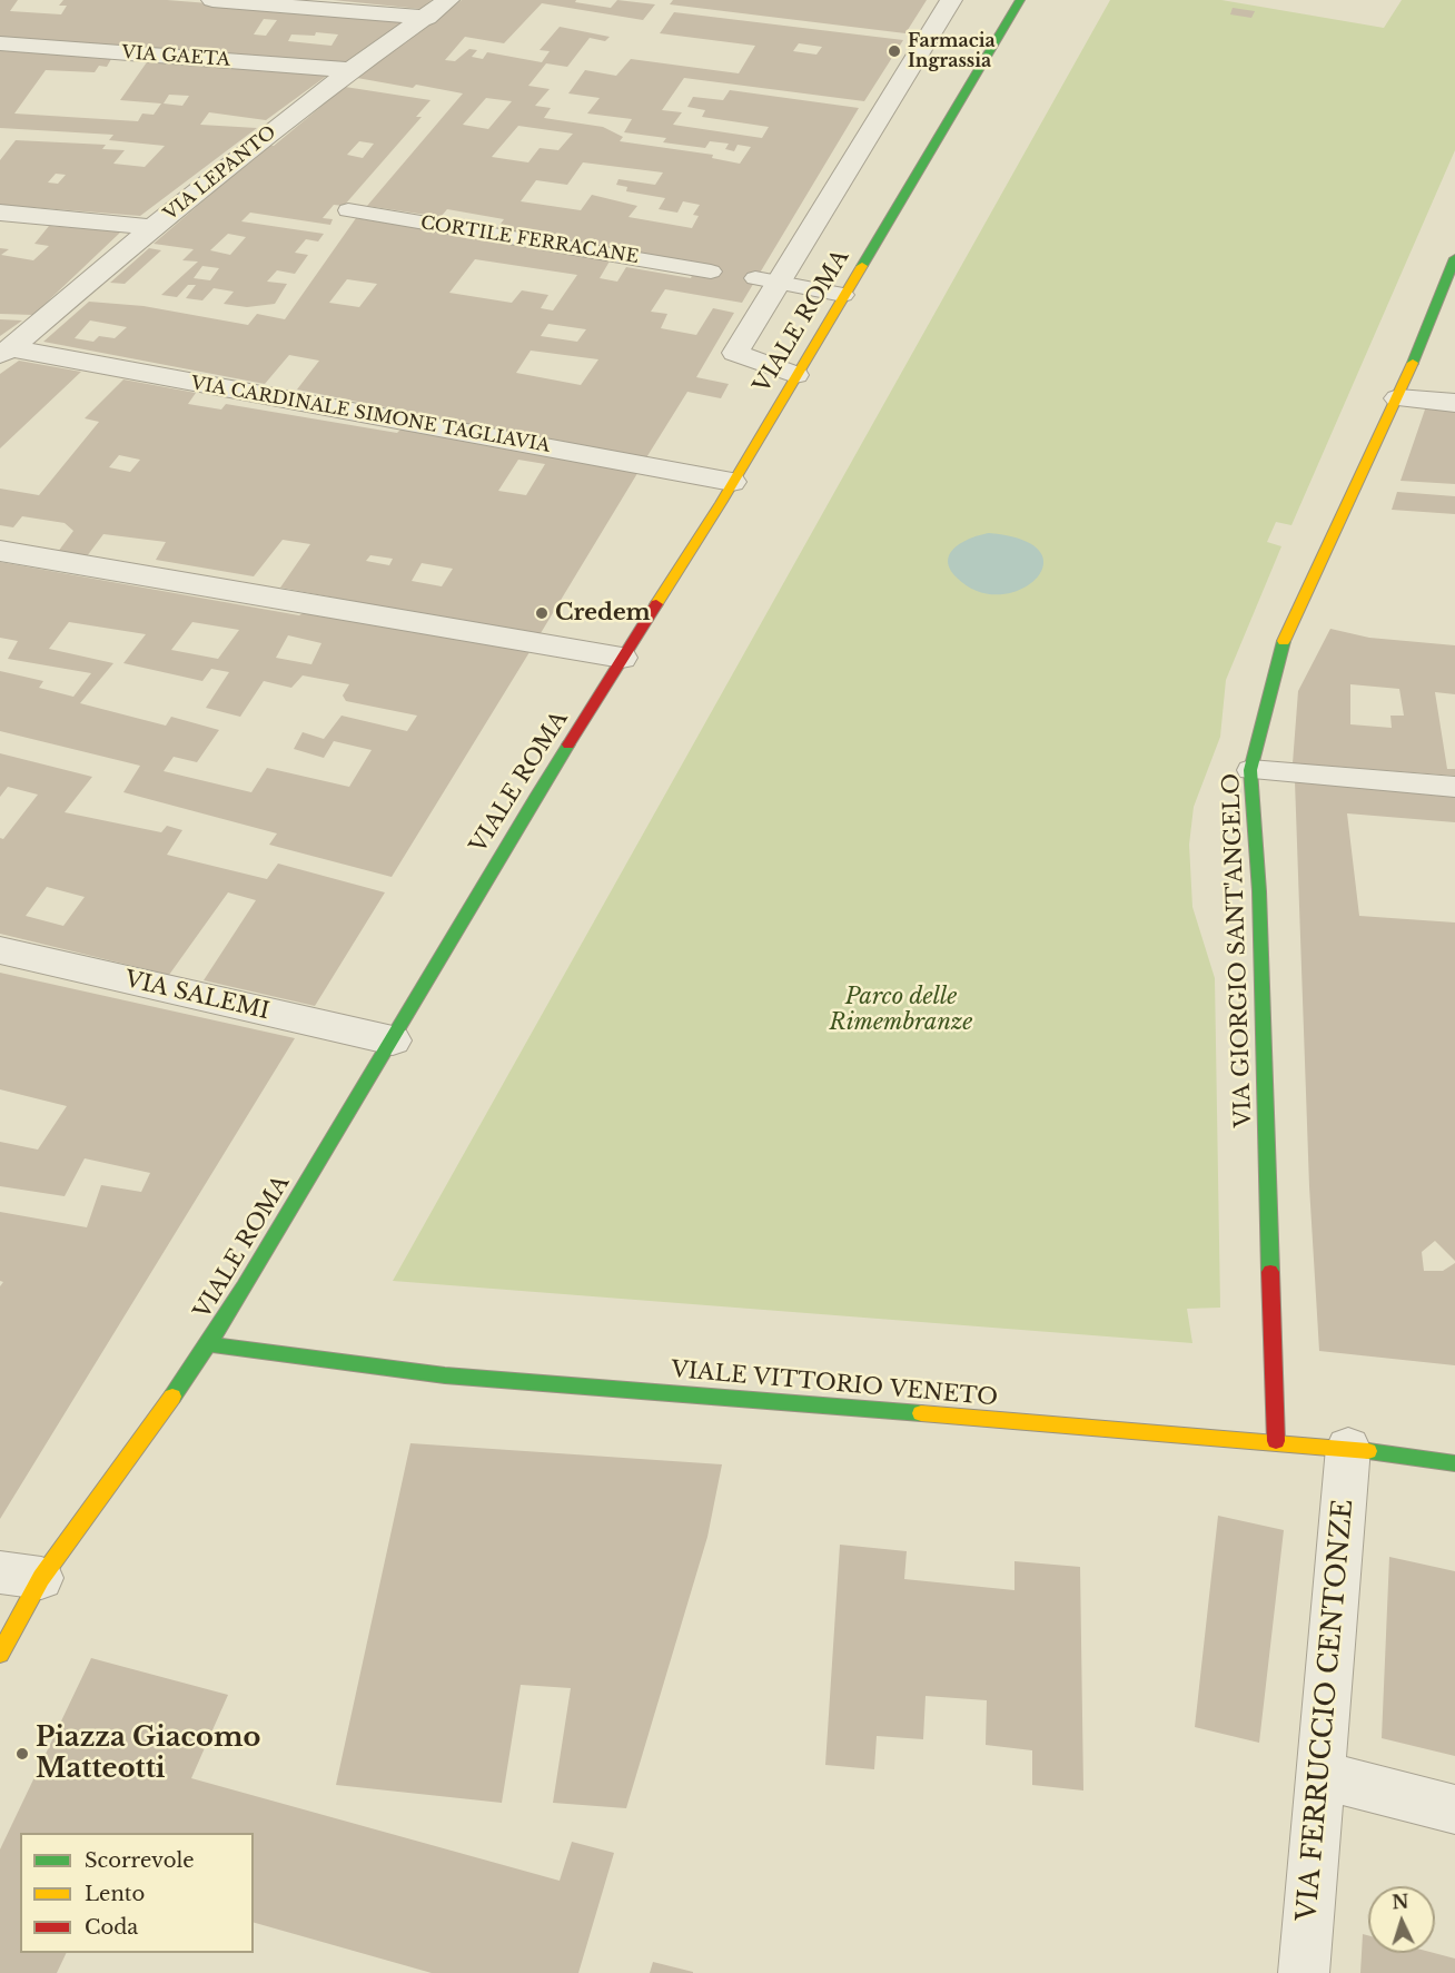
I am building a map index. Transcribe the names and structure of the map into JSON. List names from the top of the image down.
{
  "streets": {
    "main road": ["VIALE ROMA", "VIA GIORGIO SANT'ANGELO", "VIALE VITTORIO VENETO"],
    "street": [
      "VIA GAETA",
      "VIA LEPANTO",
      "VIA CARDINALE SIMONE TAGLIAVIA",
      "VIA SALEMI",
      "VIA FERRUCCIO CENTONZE"
    ],
    "lane": ["CORTILE FERRACANE"]
  },
  "crossings": [
    ["VIA GAETA", "VIA LEPANTO"],
    ["VIA LEPANTO", "VIA CARDINALE SIMONE TAGLIAVIA"],
    ["VIALE ROMA", "VIA CARDINALE SIMONE TAGLIAVIA"],
    ["VIALE ROMA", "VIA SALEMI"],
    ["VIALE ROMA", "VIALE VITTORIO VENETO"],
    ["VIA GIORGIO SANT'ANGELO", "VIALE VITTORIO VENETO"],
    ["VIALE VITTORIO VENETO", "VIA FERRUCCIO CENTONZE"]
  ],
  "parks": ["Parco delle Rimembranze"],
  "places": ["Farmacia Ingrassia", "Credem", "Piazza Giacomo Matteotti"],
  "legend": ["Scorrevole", "Lento", "Coda"],
  "north": "top"
}
